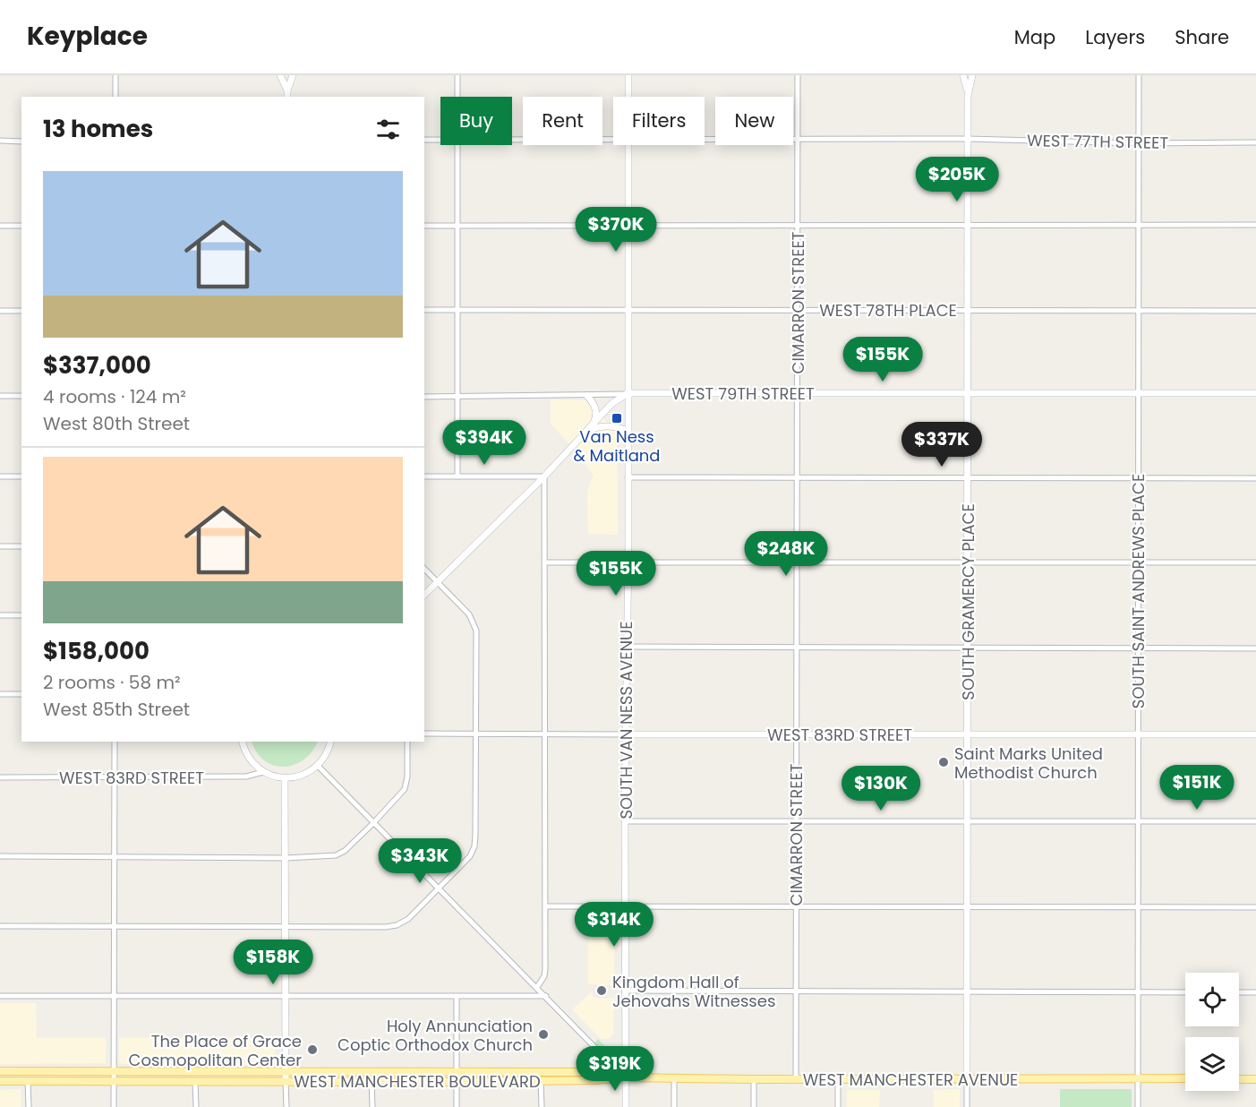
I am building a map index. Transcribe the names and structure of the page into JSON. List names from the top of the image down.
{
  "streets": {
    "main road": ["WEST MANCHESTER AVENUE", "WEST MANCHESTER BOULEVARD"],
    "street": [
      "WEST 77TH STREET",
      "CIMARRON STREET",
      "WEST 78TH PLACE",
      "WEST 79TH STREET",
      "SOUTH SAINT ANDREWS PLACE",
      "SOUTH GRAMERCY PLACE",
      "SOUTH VAN NESS AVENUE",
      "WEST 83RD STREET"
    ]
  },
  "crossings": [
    ["WEST 77TH STREET", "CIMARRON STREET"],
    ["WEST 77TH STREET", "SOUTH SAINT ANDREWS PLACE"],
    ["WEST 77TH STREET", "SOUTH GRAMERCY PLACE"],
    ["CIMARRON STREET", "WEST 78TH PLACE"],
    ["CIMARRON STREET", "WEST 79TH STREET"],
    ["CIMARRON STREET", "WEST 83RD STREET"],
    ["CIMARRON STREET", "WEST MANCHESTER AVENUE"],
    ["WEST 78TH PLACE", "SOUTH SAINT ANDREWS PLACE"],
    ["WEST 78TH PLACE", "SOUTH GRAMERCY PLACE"],
    ["WEST 78TH PLACE", "SOUTH VAN NESS AVENUE"],
    ["WEST 79TH STREET", "SOUTH SAINT ANDREWS PLACE"],
    ["WEST 79TH STREET", "SOUTH GRAMERCY PLACE"],
    ["WEST 79TH STREET", "SOUTH VAN NESS AVENUE"],
    ["SOUTH SAINT ANDREWS PLACE", "WEST 83RD STREET"],
    ["SOUTH SAINT ANDREWS PLACE", "WEST MANCHESTER AVENUE"],
    ["SOUTH GRAMERCY PLACE", "WEST 83RD STREET"],
    ["SOUTH GRAMERCY PLACE", "WEST MANCHESTER AVENUE"],
    ["SOUTH VAN NESS AVENUE", "WEST 83RD STREET"],
    ["SOUTH VAN NESS AVENUE", "WEST MANCHESTER AVENUE"],
    ["SOUTH VAN NESS AVENUE", "WEST MANCHESTER BOULEVARD"],
    ["WEST MANCHESTER AVENUE", "WEST MANCHESTER BOULEVARD"]
  ],
  "places": {
    "transit": ["Van Ness & Maitland"],
    "other": [
      "Saint Marks United Methodist Church",
      "Kingdom Hall of Jehovahs Witnesses",
      "Holy Annunciation Coptic Orthodox Church",
      "The Place of Grace Cosmopolitan Center"
    ]
  },
  "page": {
    "header": "Keyplace",
    "nav": ["Map", "Layers", "Share"],
    "chip": [
      "Buy",
      "Rent",
      "Filters",
      "New"
    ],
    "heading": "13 homes",
    "price": [
      "$205K",
      "$370K",
      "$155K",
      "$394K",
      "$337K",
      "$248K",
      "$155K",
      "$151K",
      "$130K",
      "$343K",
      "$314K",
      "$158K",
      "$319K"
    ],
    "list": [
      {
        "name": "$337,000",
        "note": "4 rooms · 124 m² · West 80th Street"
      },
      {
        "name": "$158,000",
        "note": "2 rooms · 58 m² · West 85th Street"
      }
    ]
  }
}
